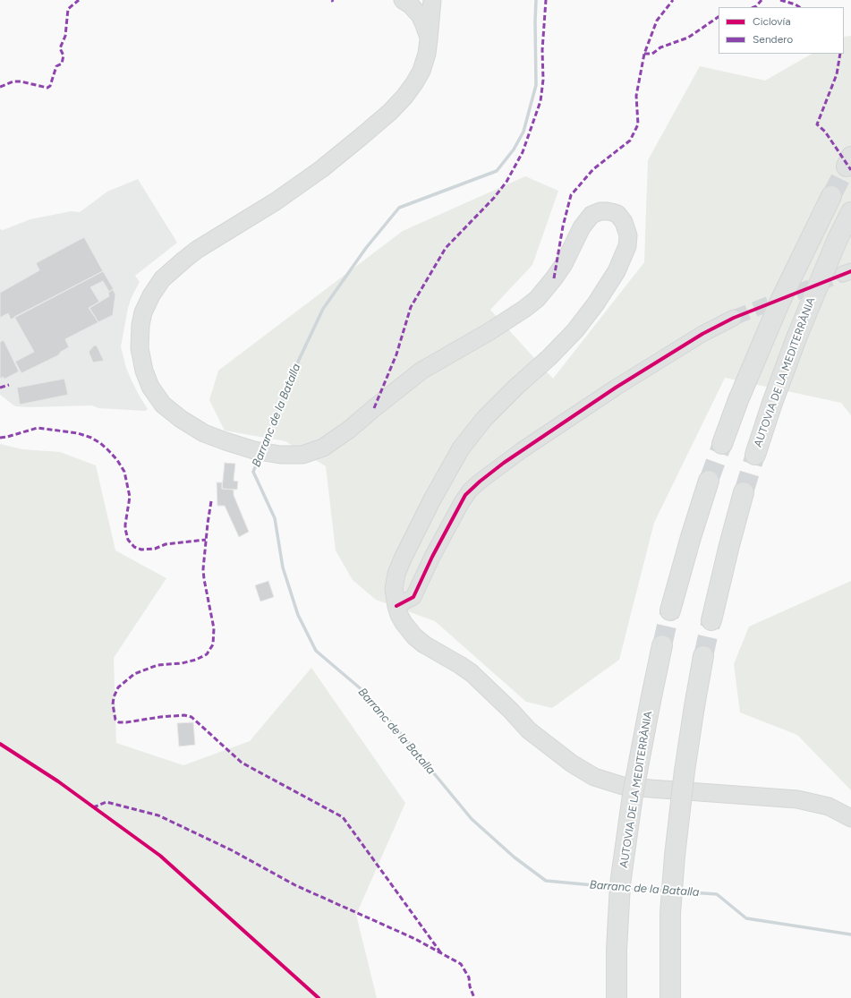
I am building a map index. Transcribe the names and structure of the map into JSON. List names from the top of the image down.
{
  "streets": {
    "highway": ["AUTOVIA DE LA MEDITERRÀNIA"]
  },
  "water": ["Barranc de la Batalla"],
  "legend": ["Ciclovía", "Sendero"]
}
